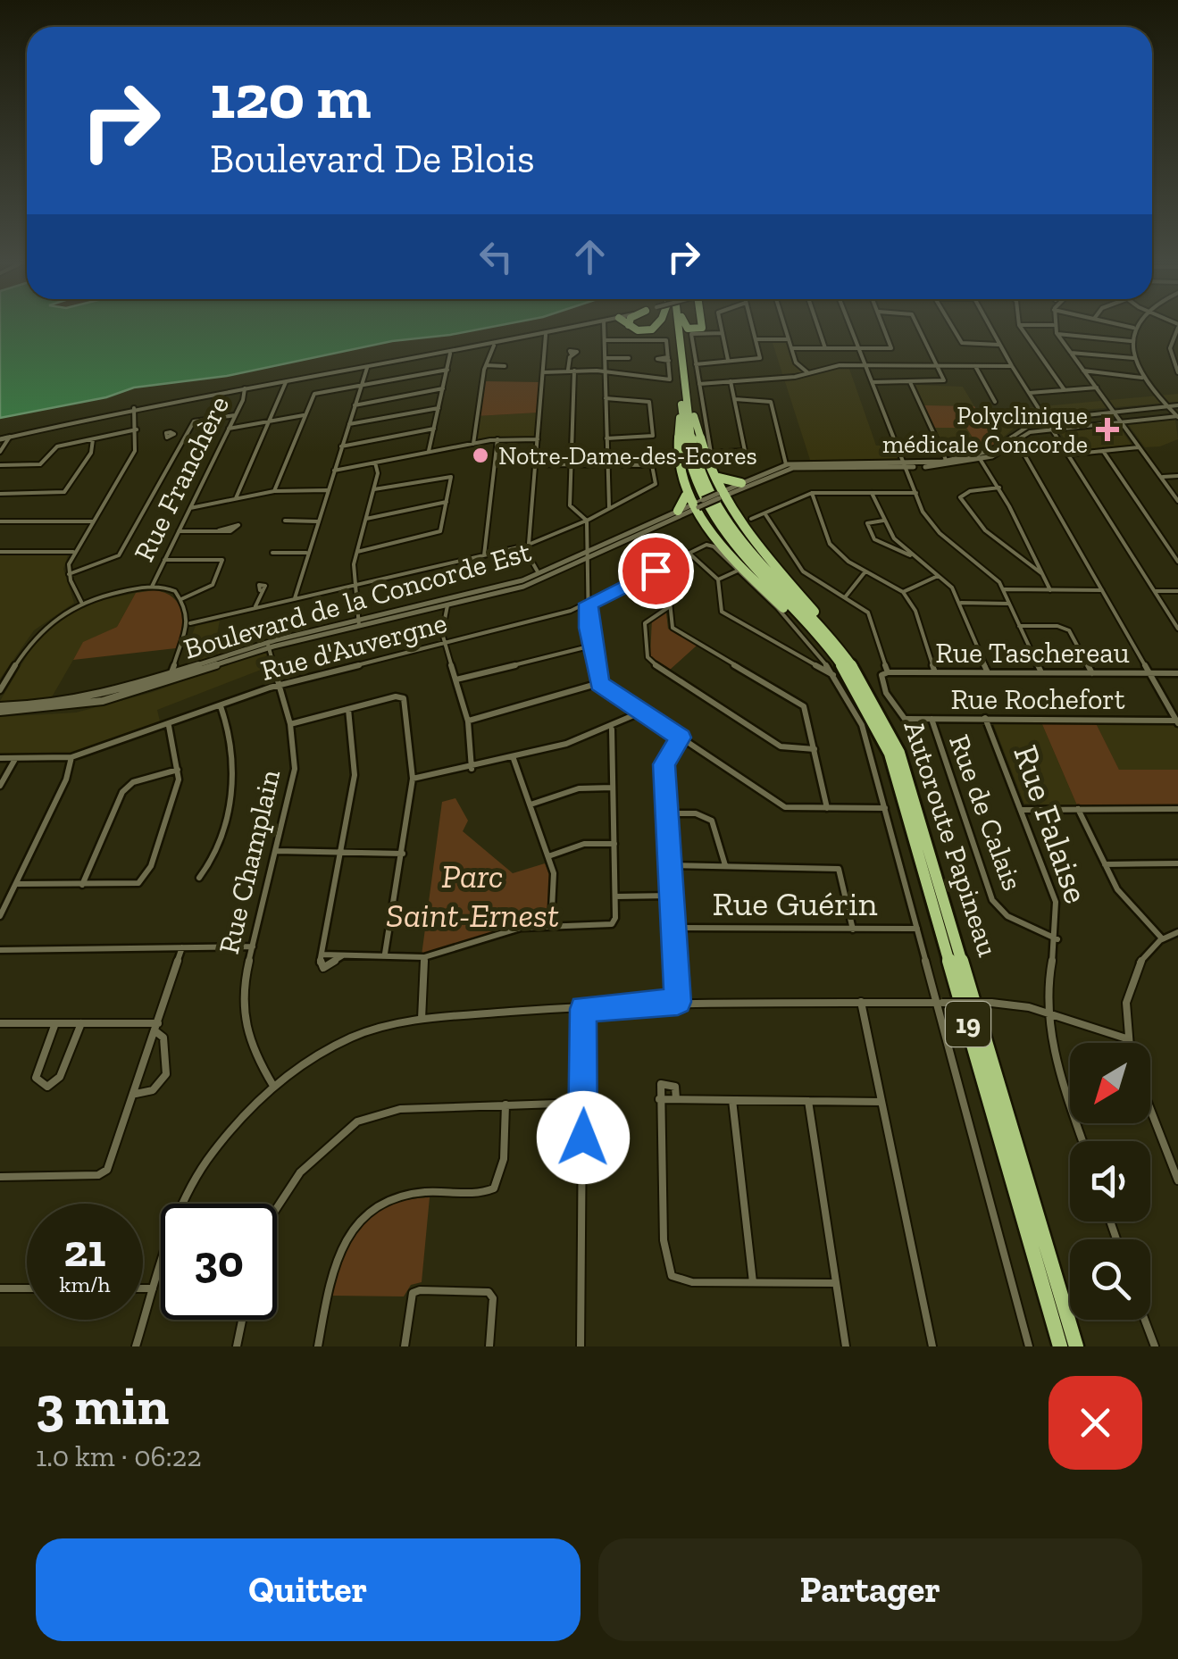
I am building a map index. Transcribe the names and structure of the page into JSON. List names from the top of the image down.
{
  "streets": {
    "highway": ["Autoroute Papineau", "19"],
    "street": [
      "Rue Franchère",
      "Boulevard de la Concorde Est",
      "Rue d'Auvergne",
      "Rue Taschereau",
      "Rue Rochefort",
      "Rue de Calais",
      "Rue Falaise",
      "Rue Champlain",
      "Rue Guérin"
    ]
  },
  "crossings": [
    ["Boulevard de la Concorde Est", "Rue Champlain"],
    ["Rue d'Auvergne", "Rue Champlain"],
    ["Rue Taschereau", "Rue Rochefort"],
    ["Rue Rochefort", "Rue de Calais"],
    ["Rue Rochefort", "Rue Falaise"],
    ["Rue de Calais", "Rue Falaise"]
  ],
  "parks": ["Parc Saint-Ernest"],
  "places": {
    "health": ["Polyclinique médicale Concorde"],
    "other": ["Notre-Dame-des-Ecores"]
  },
  "north": "bottom left",
  "page": {
    "turn": ["120 m", "Boulevard De Blois"],
    "speed": "21 km/h",
    "limit": "30",
    "heading": ["3 min", "1.0 km · 06:22"],
    "buttons": ["Quitter", "Partager"]
  }
}
